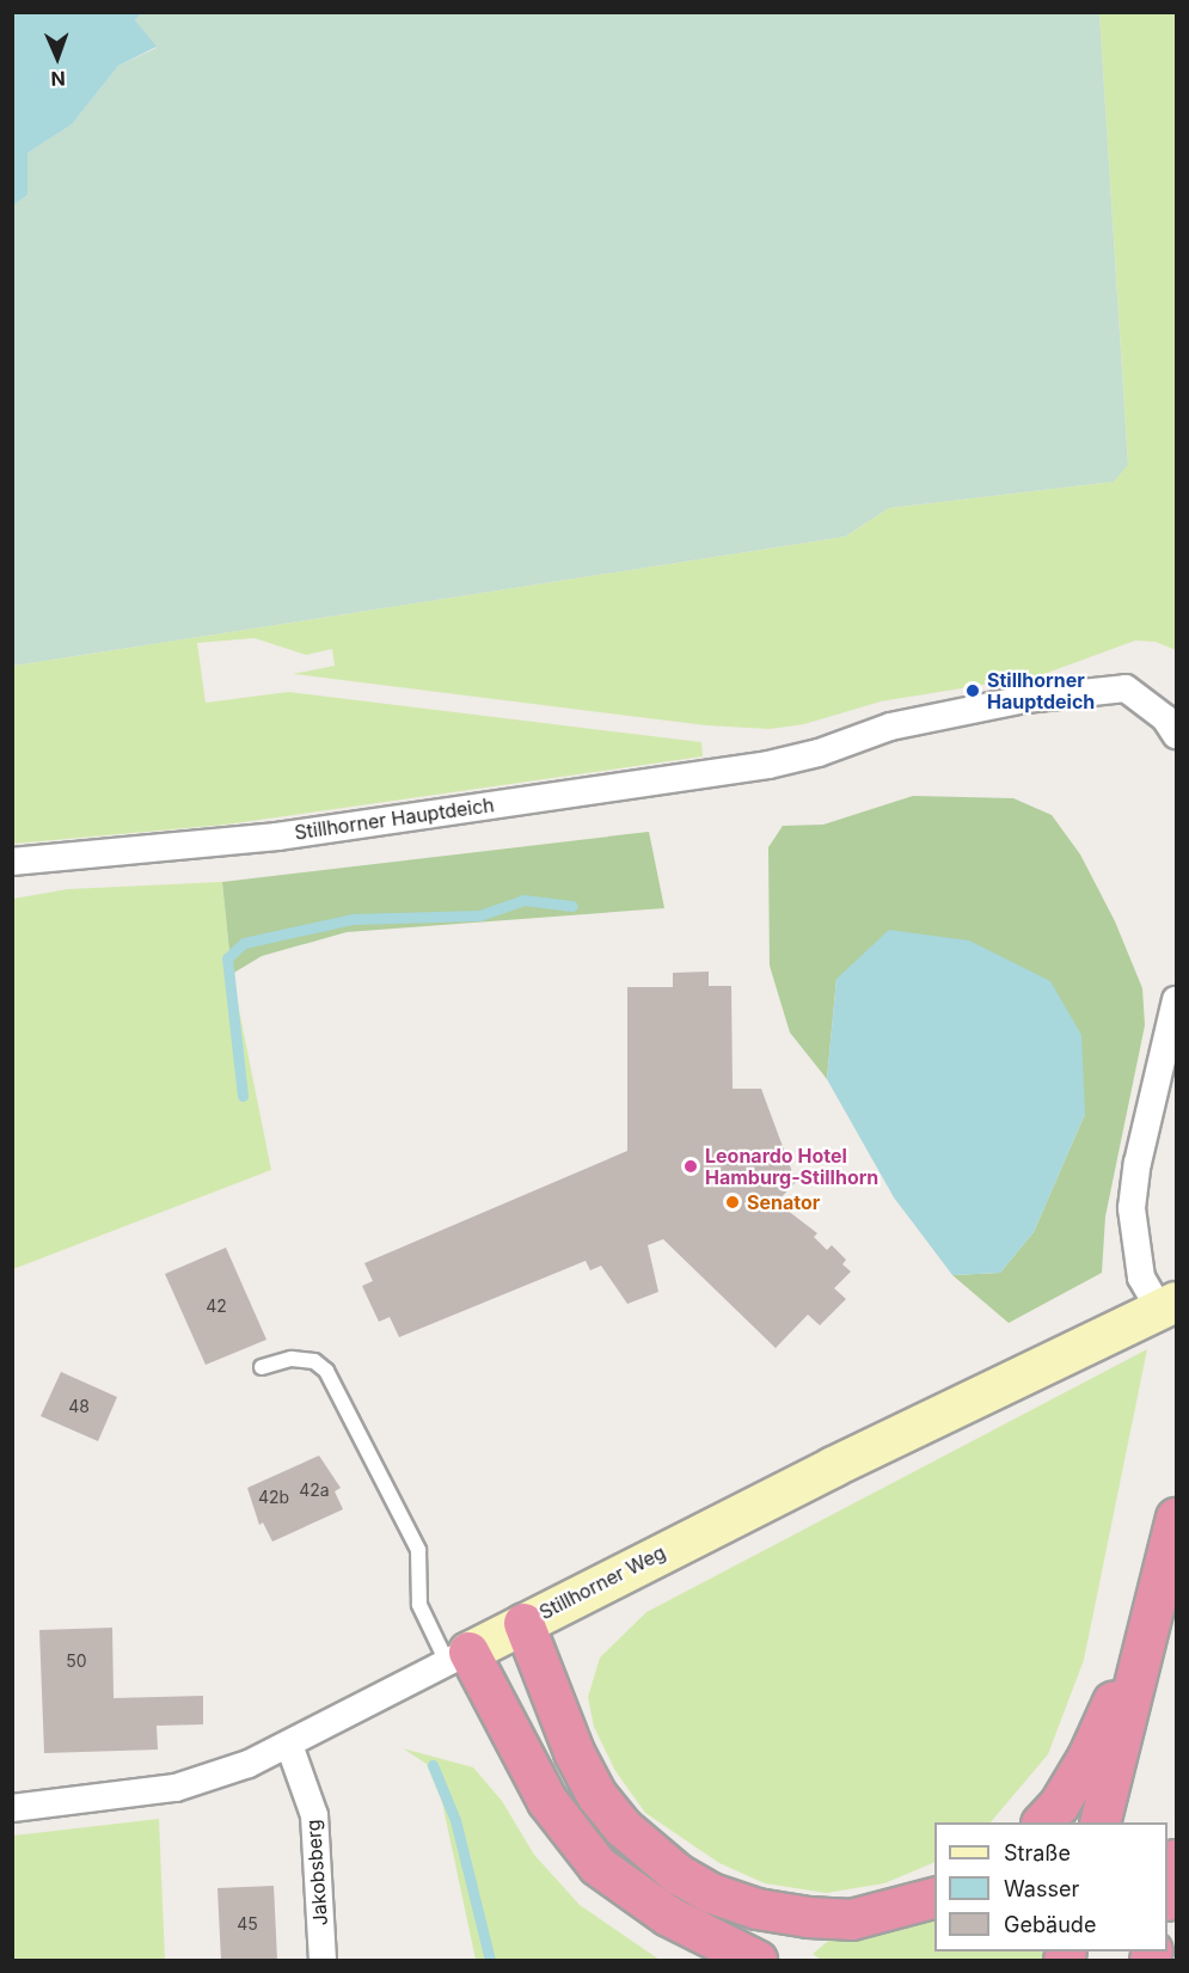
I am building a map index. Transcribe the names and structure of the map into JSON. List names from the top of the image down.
{
  "streets": {
    "main road": ["Stillhorner Weg"],
    "street": ["Stillhorner Hauptdeich", "Jakobsberg"]
  },
  "crossings": [
    ["Stillhorner Weg", "Jakobsberg"]
  ],
  "places": ["Stillhorner Hauptdeich", "Leonardo Hotel Hamburg-Stillhorn", "Senator"],
  "house_numbers": [
    "42",
    "48",
    "42a",
    "42b",
    "50",
    "45"
  ],
  "legend": ["Straße", "Wasser", "Gebäude"],
  "north": "bottom"
}
